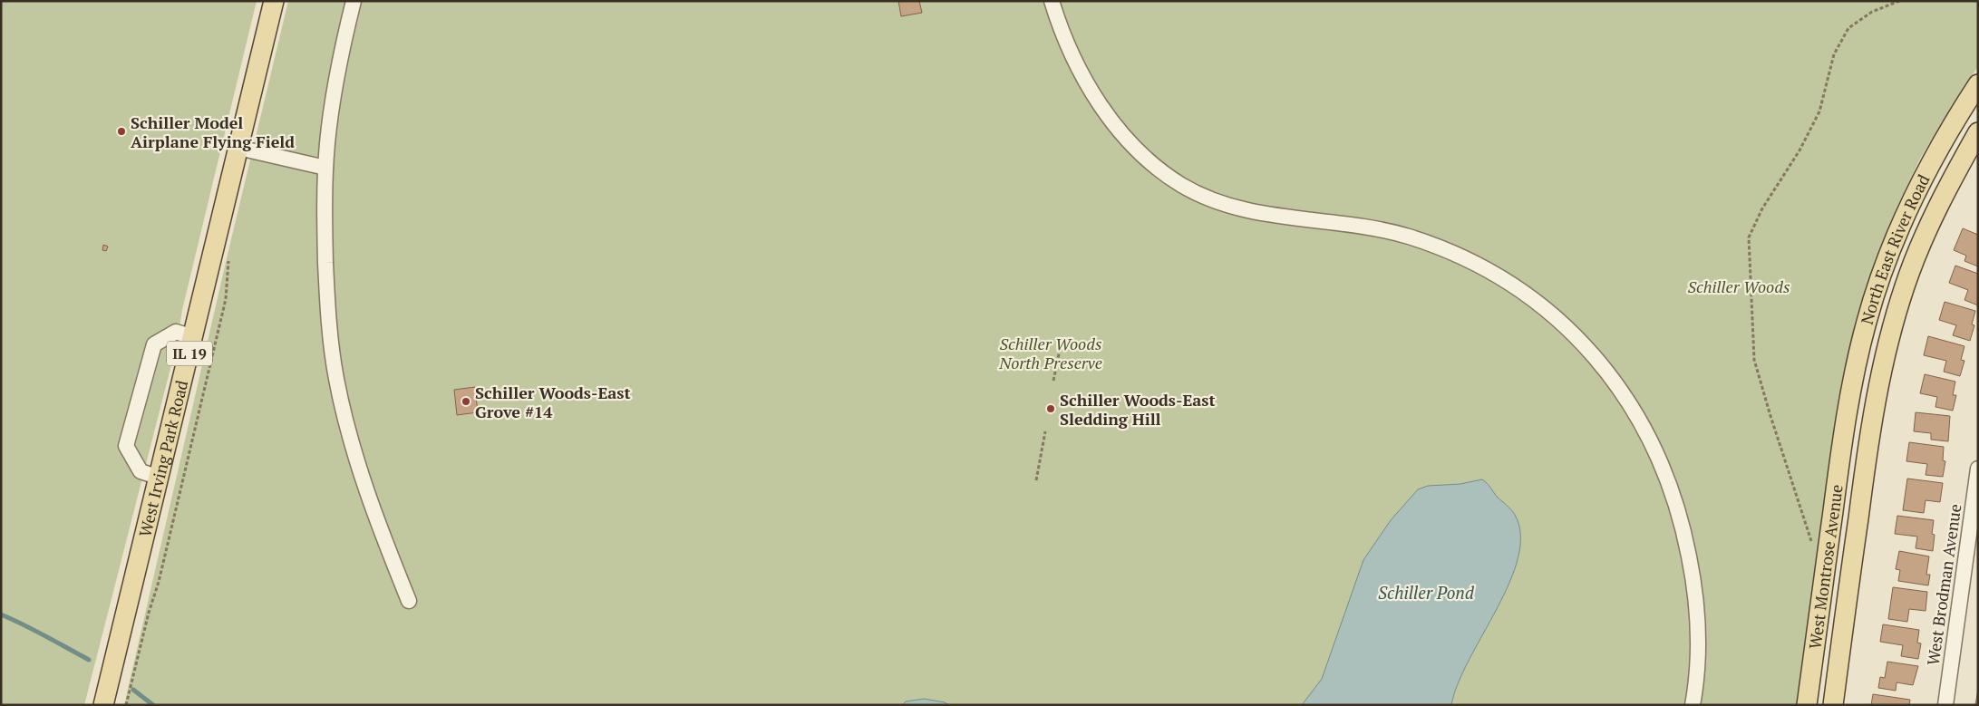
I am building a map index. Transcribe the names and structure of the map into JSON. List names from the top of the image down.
{
  "streets": {
    "main road": [
      "North East River Road",
      "IL 19",
      "West Irving Park Road",
      "West Montrose Avenue"
    ],
    "street": ["West Brodman Avenue"]
  },
  "crossings": [
    ["North East River Road", "West Montrose Avenue"]
  ],
  "water": ["Schiller Pond"],
  "parks": ["Schiller Woods", "Schiller Woods North Preserve"],
  "places": ["Schiller Model Airplane Flying Field", "Schiller Woods-East Grove #14", "Schiller Woods-East Sledding Hill"]
}
